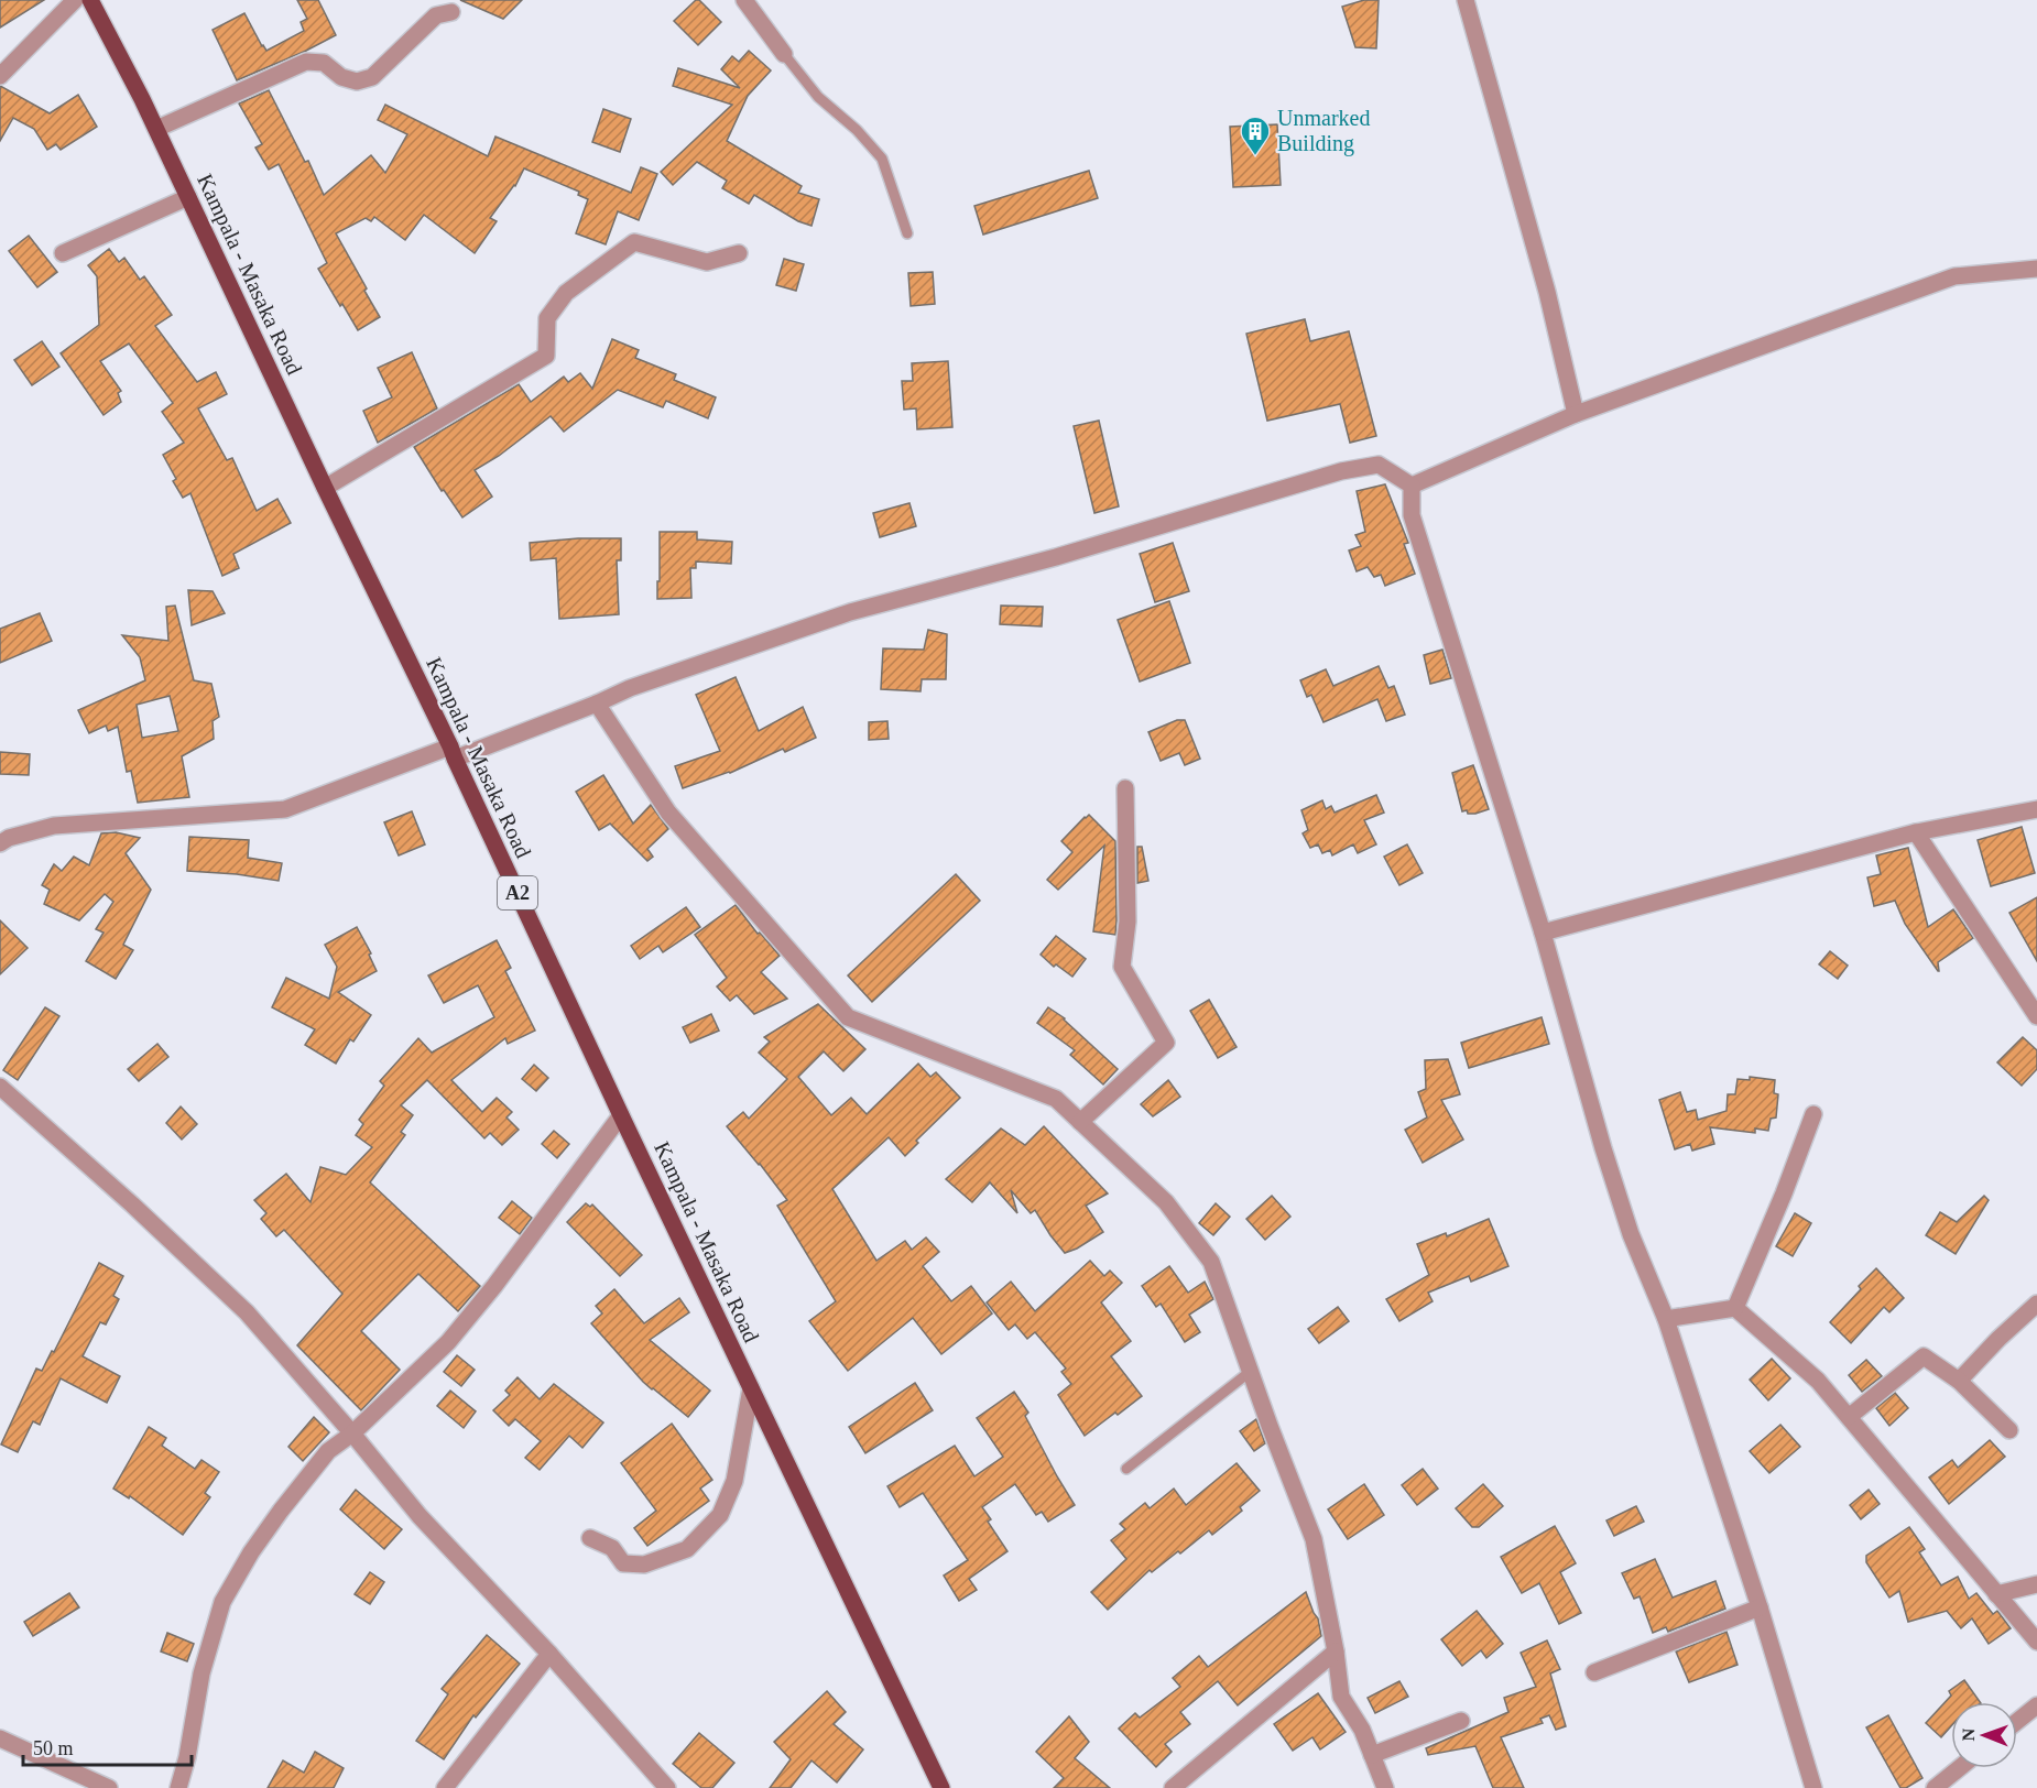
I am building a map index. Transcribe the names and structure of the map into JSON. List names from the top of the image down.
{
  "streets": {
    "main road": ["Kampala - Masaka Road", "A2"]
  },
  "places": {
    "building": ["Unmarked Building"]
  },
  "scale_bar": "50 m",
  "north": "left"
}
